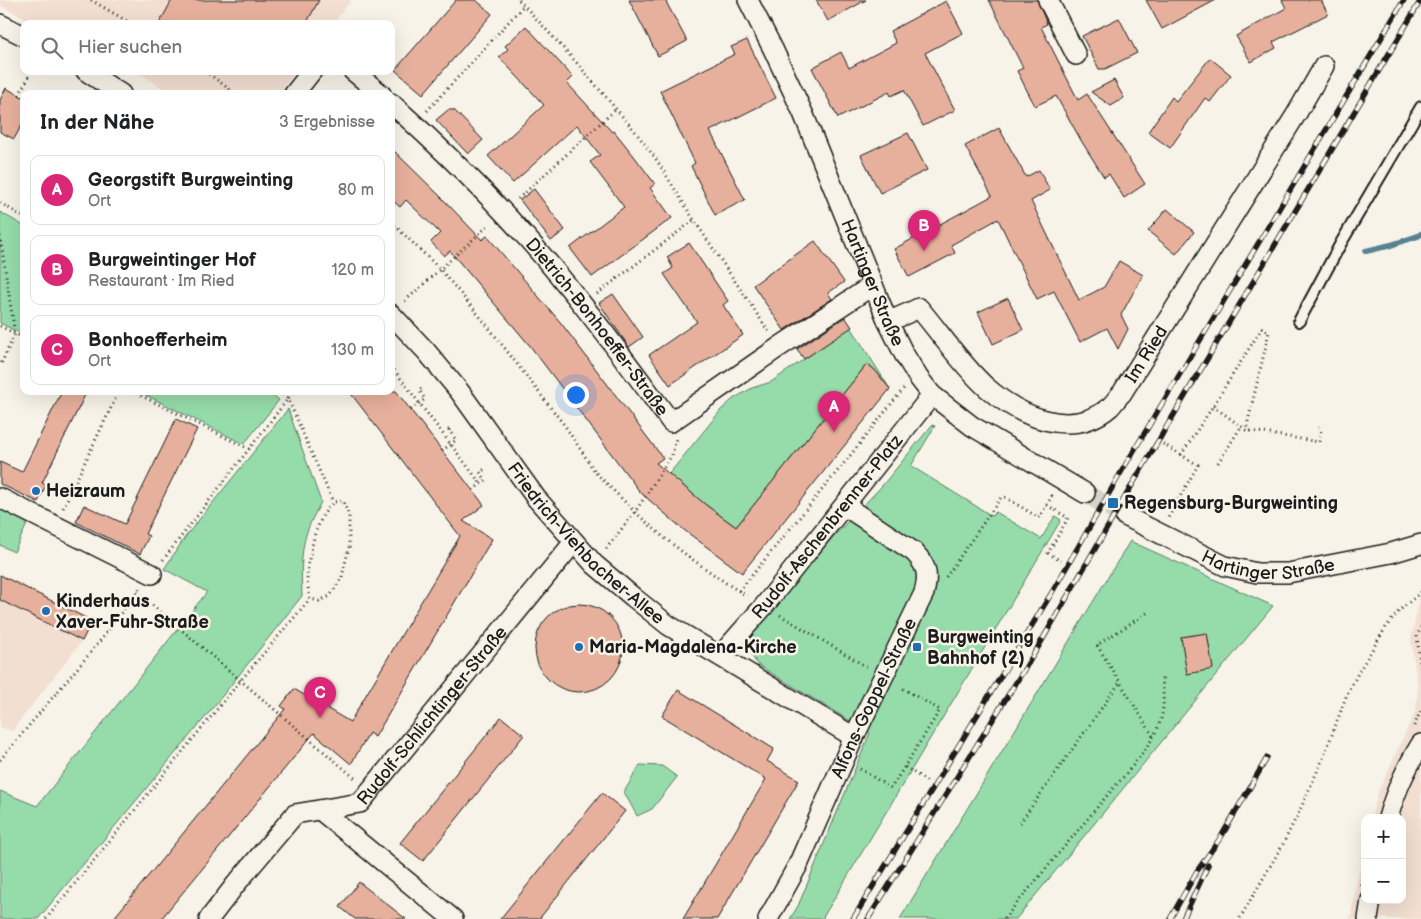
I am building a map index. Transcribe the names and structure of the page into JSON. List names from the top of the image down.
{
  "streets": {
    "street": [
      "Hartinger Straße",
      "Dietrich-Bonhoeffer-Straße",
      "Im Ried",
      "Rudolf-Aschenbrenner-Platz",
      "Friedrich-Viehbacher-Allee",
      "Alfons-Goppel-Straße",
      "Rudolf-Schlichtinger-Straße"
    ]
  },
  "crossings": [
    ["Hartinger Straße", "Dietrich-Bonhoeffer-Straße"],
    ["Hartinger Straße", "Im Ried"],
    ["Hartinger Straße", "Rudolf-Aschenbrenner-Platz"],
    ["Rudolf-Aschenbrenner-Platz", "Friedrich-Viehbacher-Allee"],
    ["Rudolf-Aschenbrenner-Platz", "Alfons-Goppel-Straße"],
    ["Friedrich-Viehbacher-Allee", "Alfons-Goppel-Straße"],
    ["Friedrich-Viehbacher-Allee", "Rudolf-Schlichtinger-Straße"]
  ],
  "places": {
    "other": ["Heizraum", "Kinderhaus Xaver-Fuhr-Straße", "Maria-Magdalena-Kirche"],
    "transit": ["Regensburg-Burgweinting", "Burgweinting Bahnhof (2)"]
  },
  "page": {
    "search": "Hier suchen",
    "heading": ["In der Nähe", "3 Ergebnisse"],
    "list": [
      {
        "mark": "A",
        "name": "Georgstift Burgweinting",
        "note": "Ort",
        "value": "80 m"
      },
      {
        "mark": "B",
        "name": "Burgweintinger Hof",
        "note": "Restaurant · Im Ried",
        "value": "120 m"
      },
      {
        "mark": "C",
        "name": "Bonhoefferheim",
        "note": "Ort",
        "value": "130 m"
      }
    ],
    "pins": ["B", "A", "C"],
    "map_buttons": ["+", "−"]
  }
}
